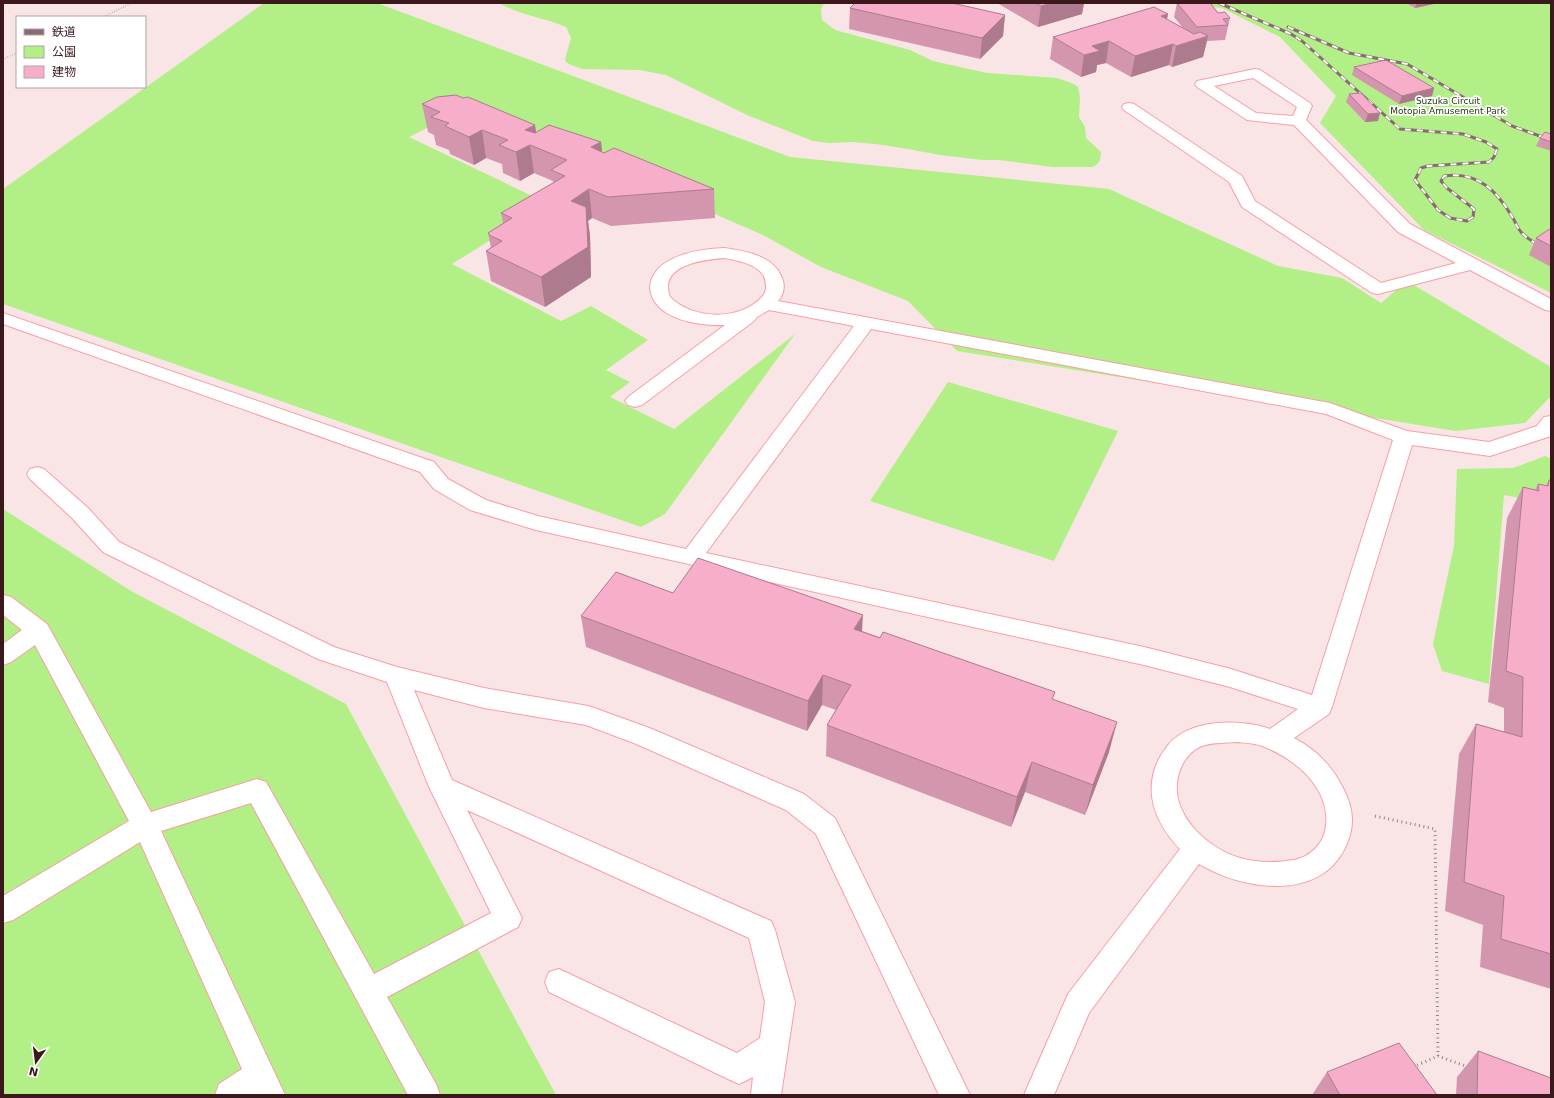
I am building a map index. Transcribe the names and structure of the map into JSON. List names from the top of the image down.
{
  "parks": ["Suzuka Circuit Motopia Amusement Park"],
  "legend": ["鉄道", "公園", "建物"],
  "north": "bottom"
}
